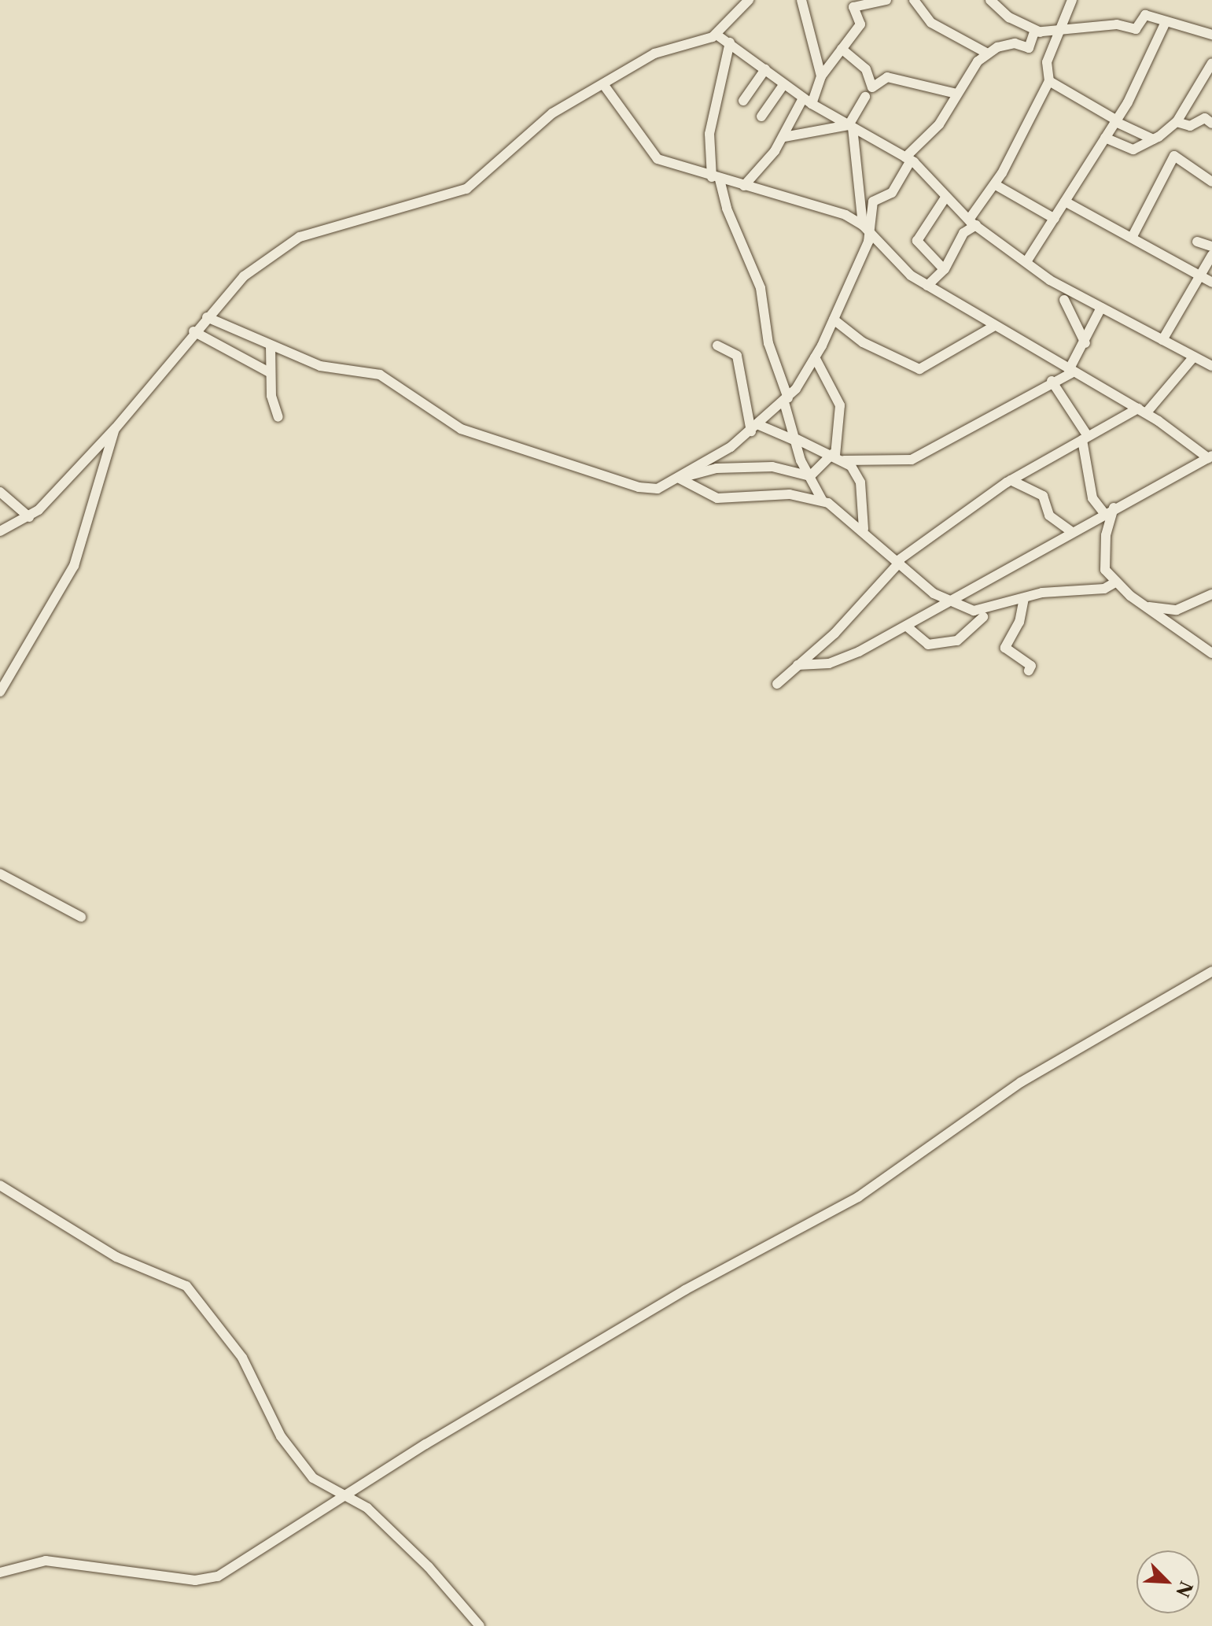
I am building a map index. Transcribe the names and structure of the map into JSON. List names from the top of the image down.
{
  "north": "bottom right"
}
